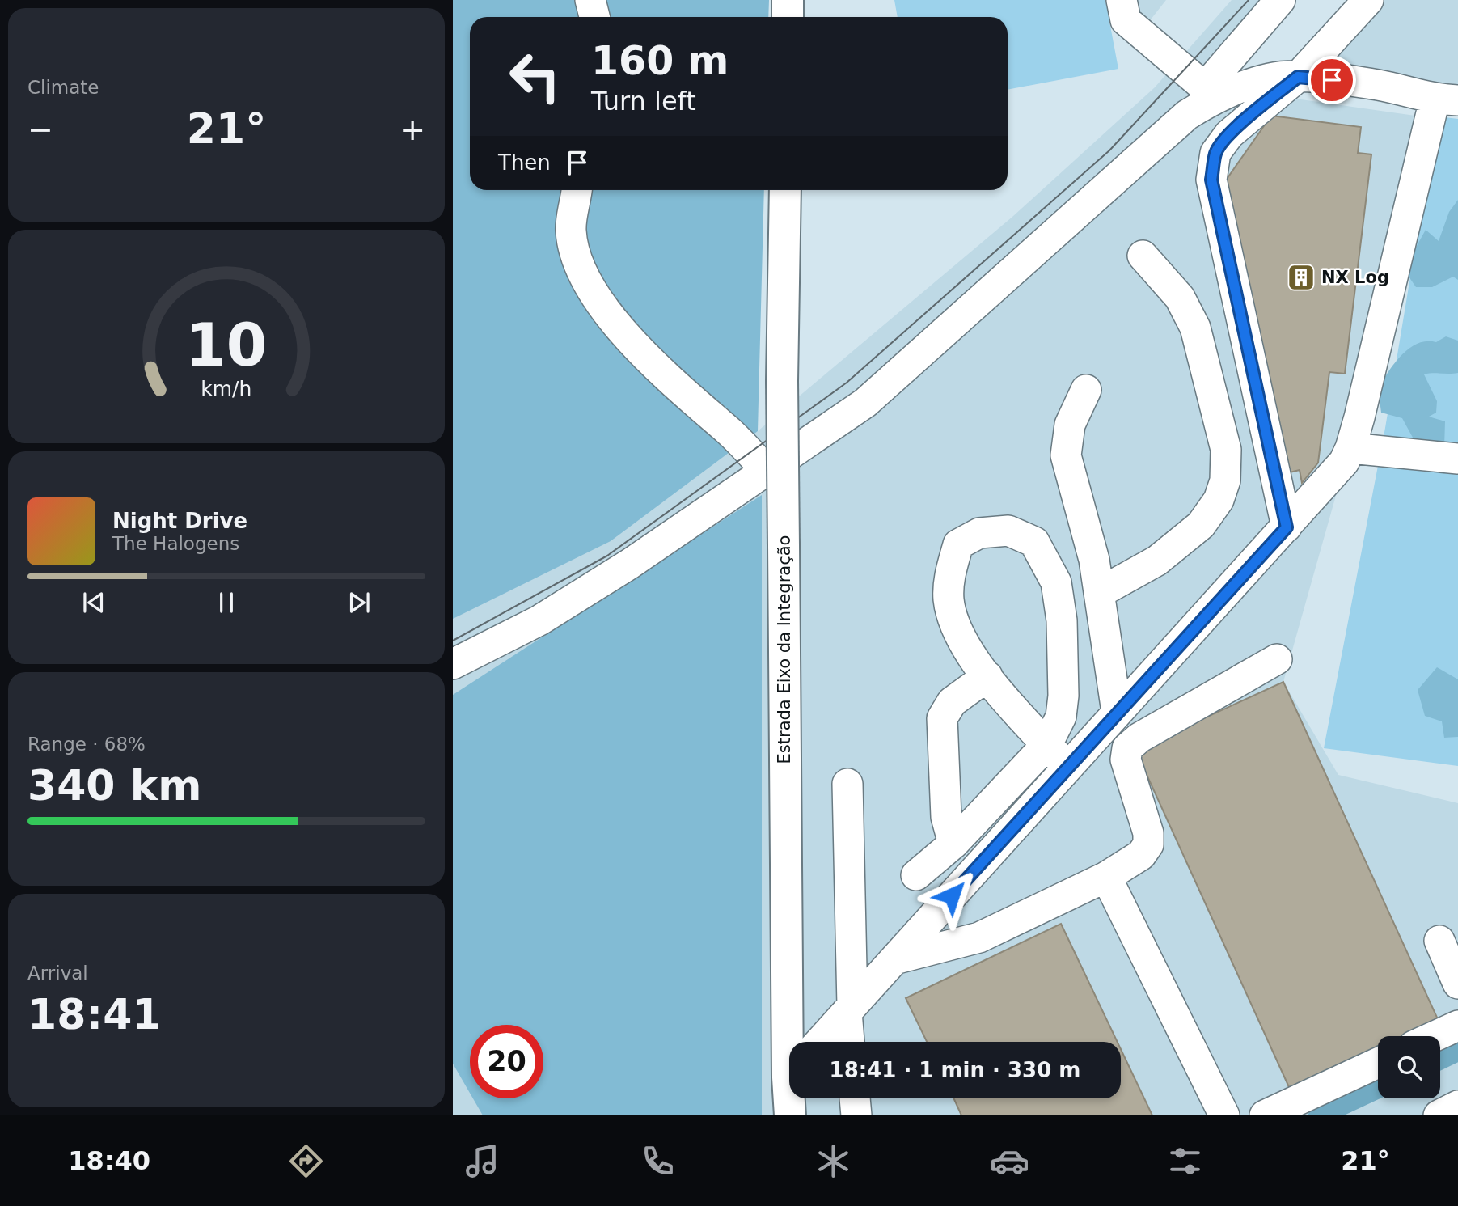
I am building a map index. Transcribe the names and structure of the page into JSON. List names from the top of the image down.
{
  "streets": {
    "main road": ["Estrada Eixo da Integração"]
  },
  "places": {
    "building": ["NX Log"]
  },
  "page": {
    "tile": [
      "Climate",
      ["Range · 68%", "340 km"],
      ["Arrival", "18:41"]
    ],
    "turn": ["160 m", "Turn left"],
    "heat": ["−", "21°", "+"],
    "then": "Then",
    "song": ["Night Drive", "The Halogens"],
    "limit": "20",
    "trip": "18:41 · 1 min · 330 m",
    "tabs": ["18:40", "21°"],
    "gauge": ["10", "km/h"]
  }
}
